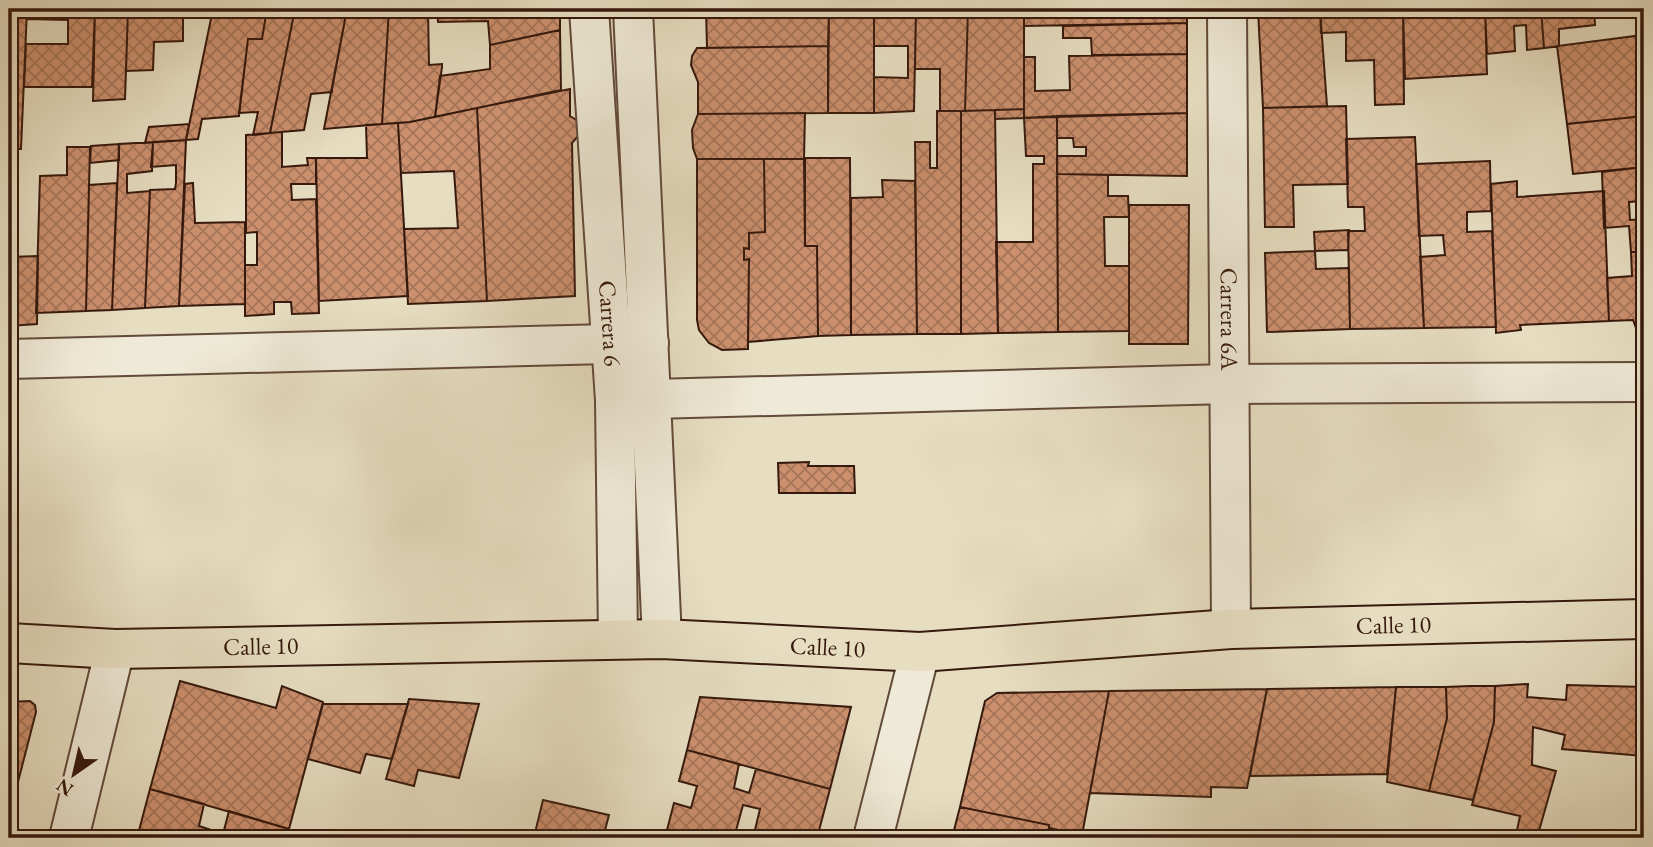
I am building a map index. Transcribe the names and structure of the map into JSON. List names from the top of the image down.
{
  "streets": {
    "main road": ["Calle 10"],
    "street": ["Carrera 6A", "Carrera 6"]
  },
  "crossings": [
    ["Carrera 6A", "Calle 10"],
    ["Carrera 6", "Calle 10"]
  ],
  "north": "bottom left"
}
